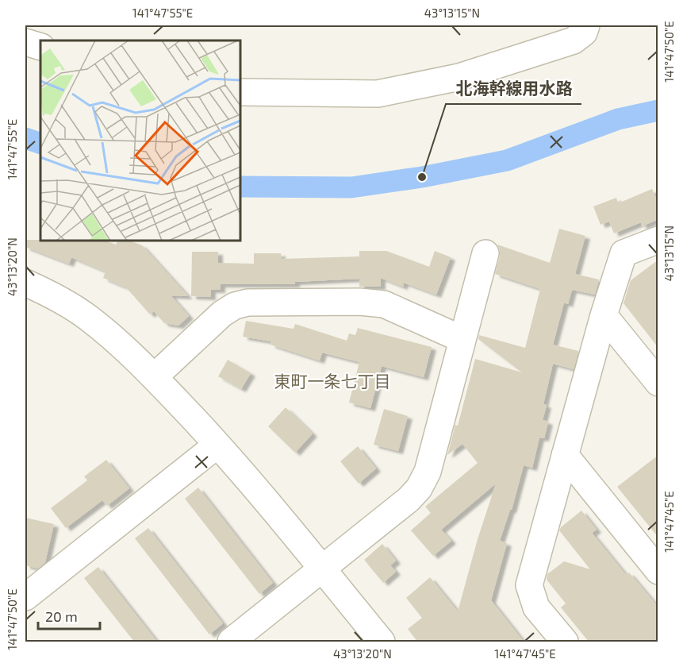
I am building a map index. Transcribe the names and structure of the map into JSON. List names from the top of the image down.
{
  "districts": ["東町一条七丁目"],
  "places": ["北海幹線用水路"],
  "scale_bar": "20 m",
  "coordinates": [
    "141°47'55\"E",
    "43°13'15\"N",
    "141°47'50\"E",
    "43°13'20\"N",
    "141°47'45\"E"
  ]
}
